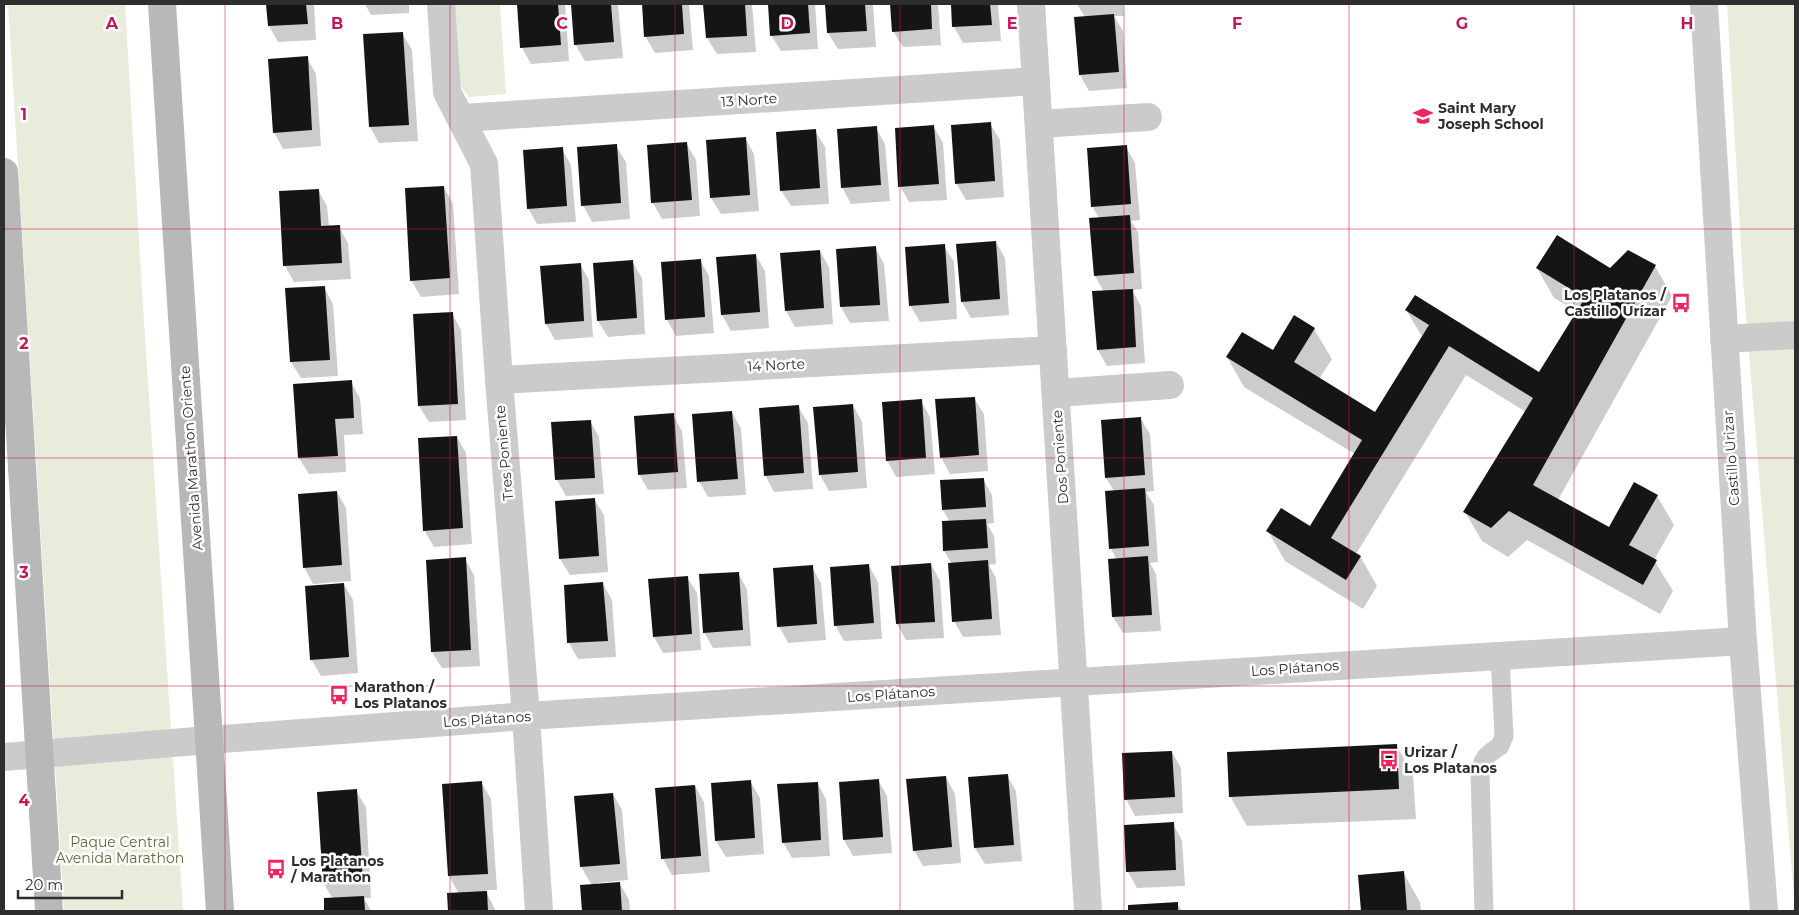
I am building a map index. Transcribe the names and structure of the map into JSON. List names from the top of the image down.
{
  "streets": {
    "main road": ["Avenida Marathon Oriente"],
    "street": [
      "13 Norte",
      "14 Norte",
      "Tres Poniente",
      "Dos Poniente",
      "Castillo Urizar",
      "Los Plátanos"
    ]
  },
  "crossings": [
    ["13 Norte", "Tres Poniente"],
    ["13 Norte", "Dos Poniente"],
    ["14 Norte", "Tres Poniente"],
    ["14 Norte", "Dos Poniente"],
    ["Tres Poniente", "Los Plátanos"],
    ["Dos Poniente", "Los Plátanos"],
    ["Avenida Marathon Oriente", "Los Plátanos"],
    ["Castillo Urizar", "Los Plátanos"]
  ],
  "parks": ["Paque Central Avenida Marathon"],
  "places": {
    "school or university": ["Saint Mary Joseph School"],
    "bus stop": [
      "Los Platanos / Castillo Urízar",
      "Marathon / Los Platanos",
      "Urizar / Los Platanos",
      "Los Platanos / Marathon"
    ]
  },
  "scale_bar": "20 m",
  "grid": {
    "columns": [
      "A",
      "B",
      "C",
      "D",
      "E",
      "F",
      "G",
      "H"
    ],
    "rows": [
      "1",
      "2",
      "3",
      "4"
    ]
  }
}
